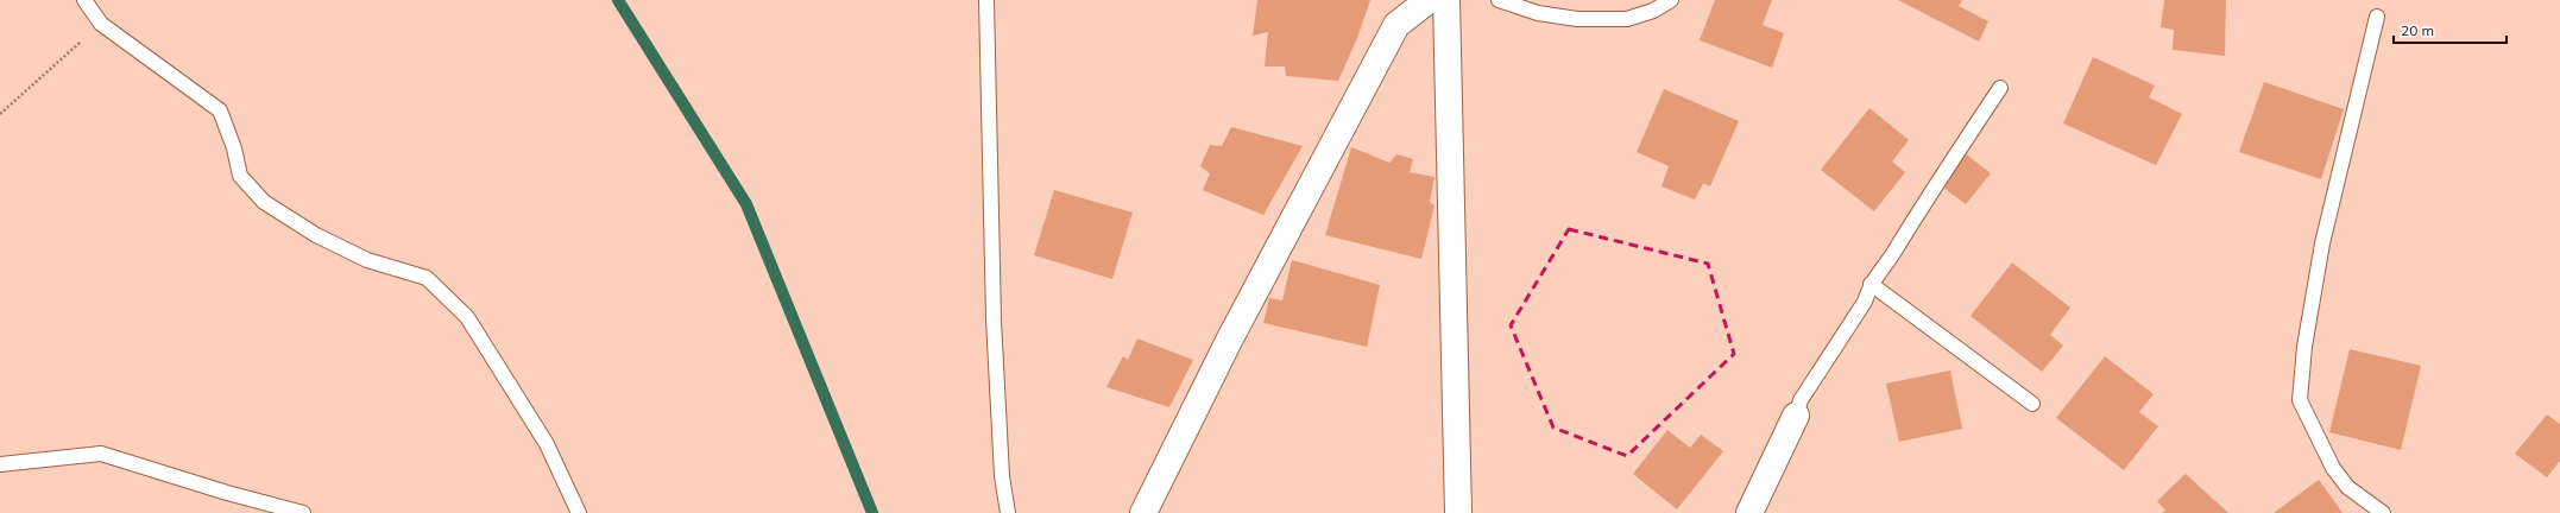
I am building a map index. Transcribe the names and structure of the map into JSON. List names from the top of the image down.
{
  "scale_bar": "20 m"
}
